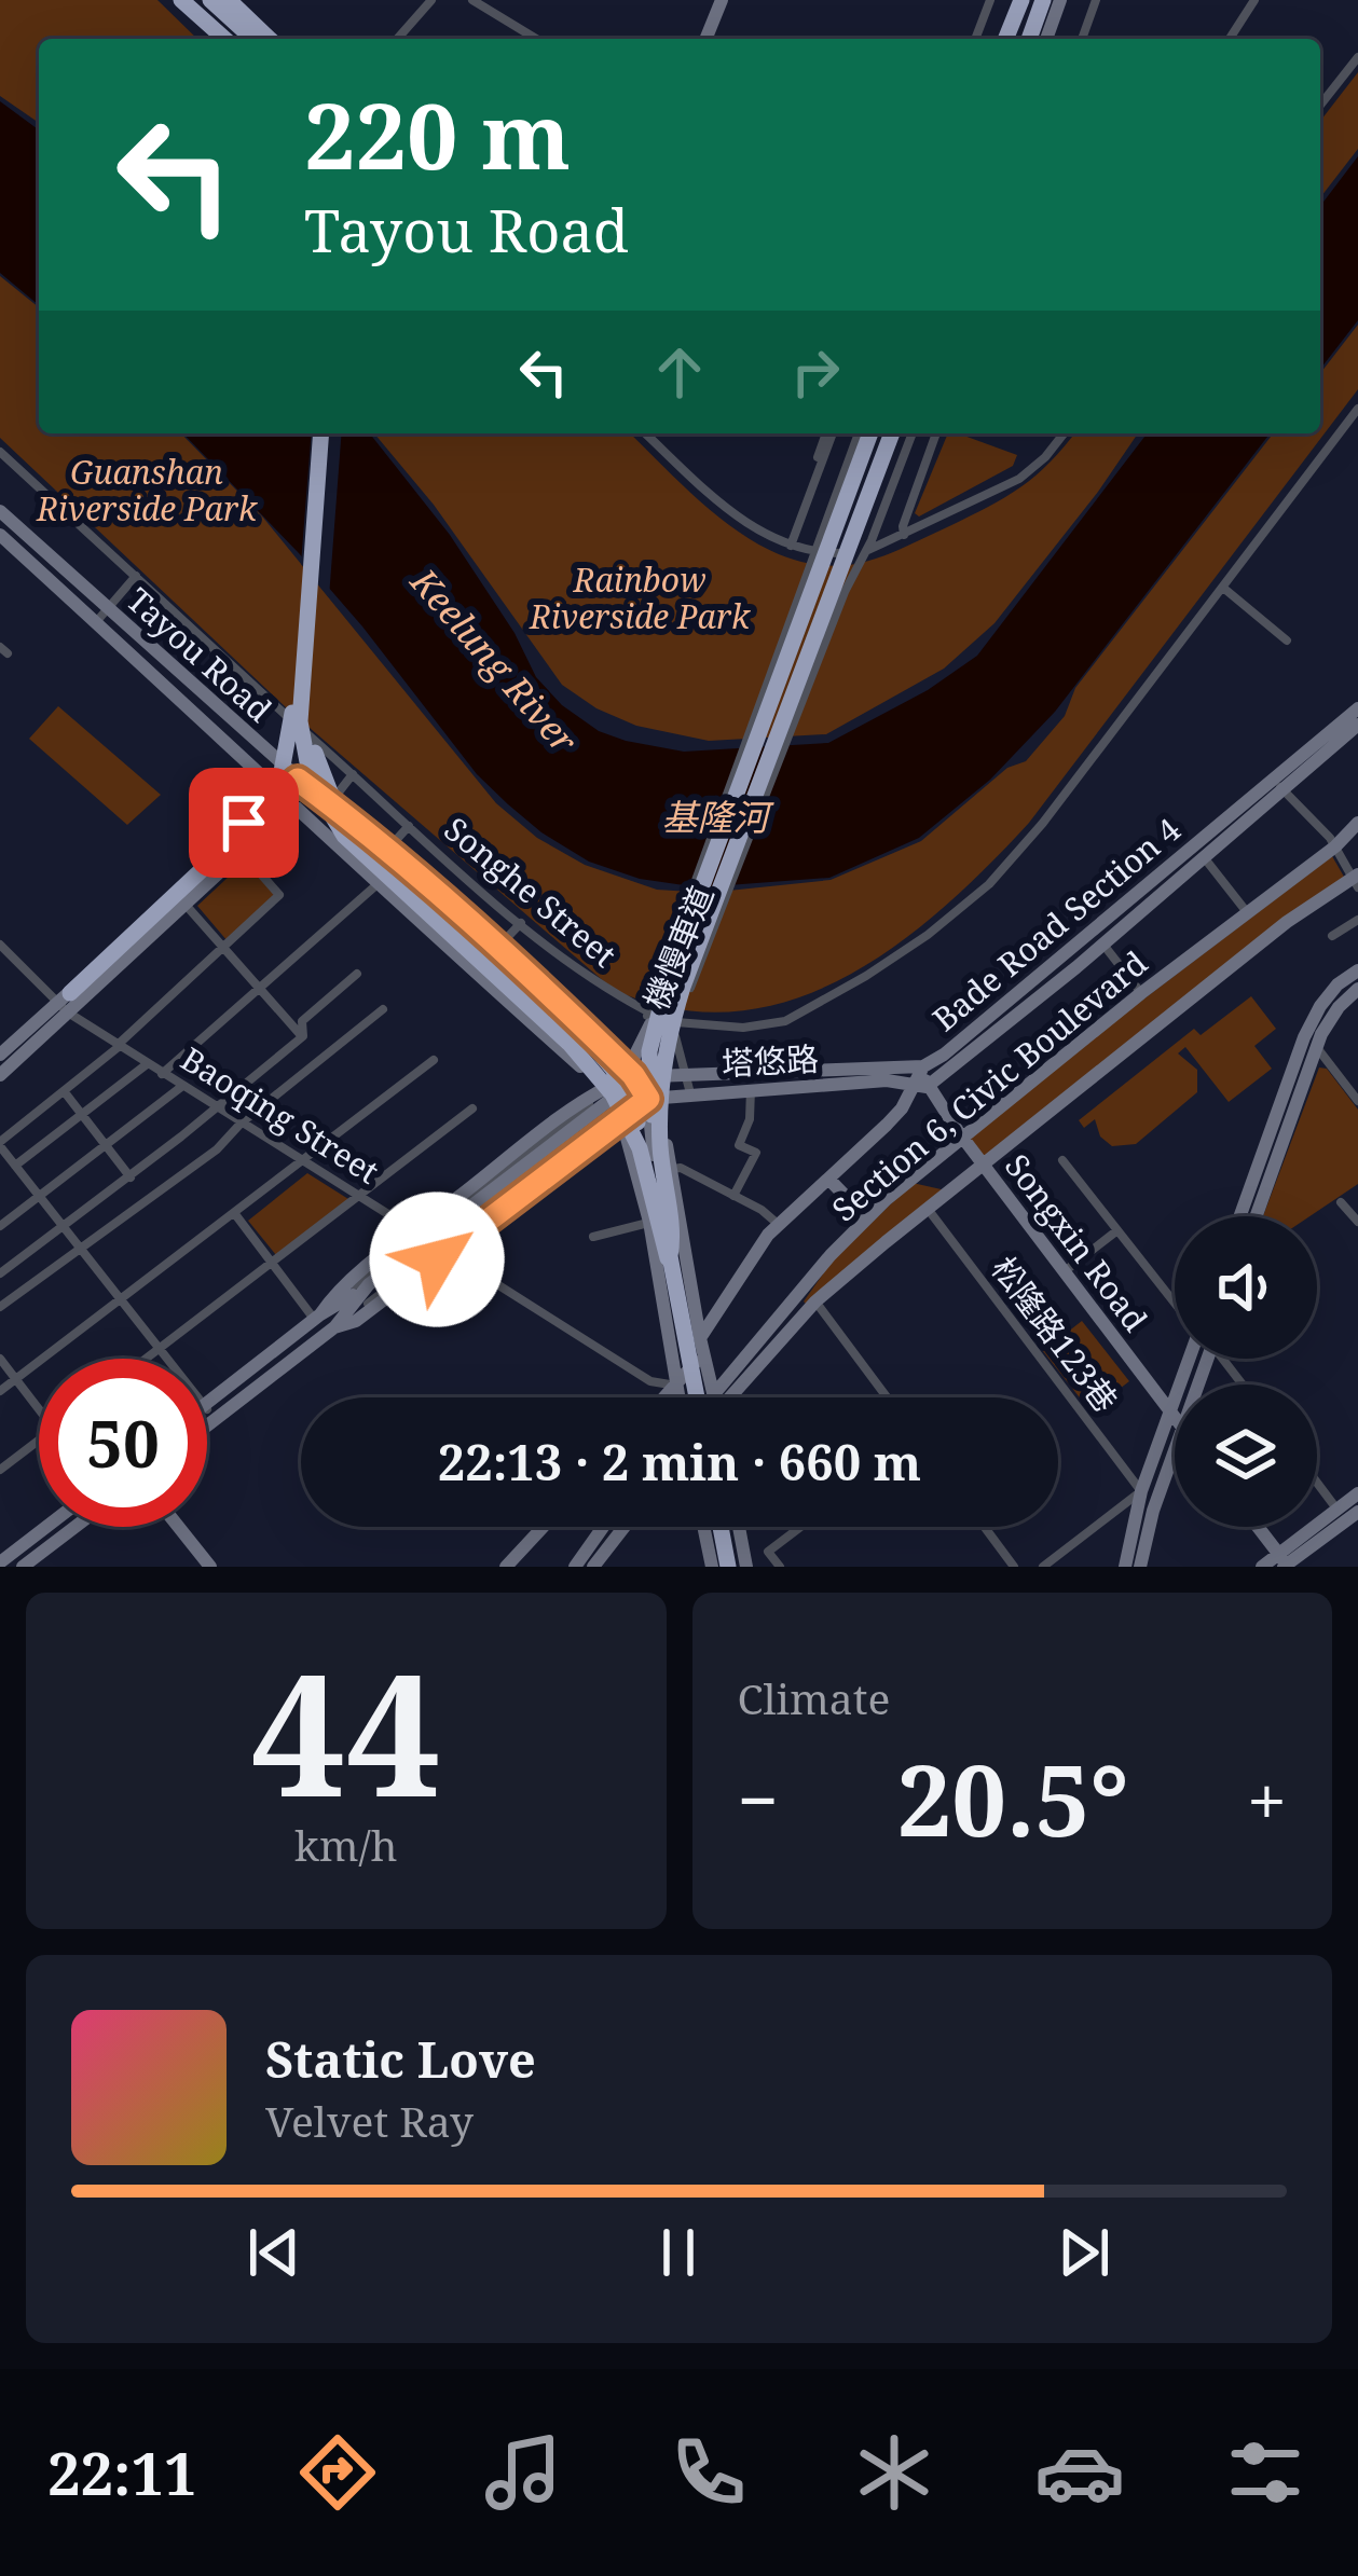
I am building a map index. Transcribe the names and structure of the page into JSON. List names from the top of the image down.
{
  "streets": {
    "main road": [
      "Tayou Road",
      "Bade Road Section 4",
      "塔悠路",
      "Section 6, Civic Boulevard",
      "Songxin Road"
    ],
    "street": [
      "Songhe Street",
      "機慢車道",
      "Baoqing Street",
      "松隆路123巷"
    ]
  },
  "crossings": [
    ["Tayou Road", "Bade Road Section 4"],
    ["Tayou Road", "塔悠路"],
    ["Tayou Road", "Baoqing Street"],
    ["Bade Road Section 4", "塔悠路"],
    ["Bade Road Section 4", "Baoqing Street"],
    ["Bade Road Section 4", "Songxin Road"],
    ["塔悠路", "Baoqing Street"],
    ["塔悠路", "Songxin Road"],
    ["Section 6, Civic Boulevard", "Songxin Road"],
    ["Section 6, Civic Boulevard", "松隆路123巷"]
  ],
  "water": ["Keelung River", "基隆河"],
  "parks": ["Guanshan Riverside Park", "Rainbow Riverside Park"],
  "page": {
    "turn": ["220 m", "Tayou Road"],
    "limit": "50",
    "trip": "22:13 · 2 min · 660 m",
    "tile": [
      ["44", "km/h"],
      "Climate"
    ],
    "heat": ["−", "20.5°", "+"],
    "song": ["Static Love", "Velvet Ray"],
    "tabs": "22:11"
  }
}
